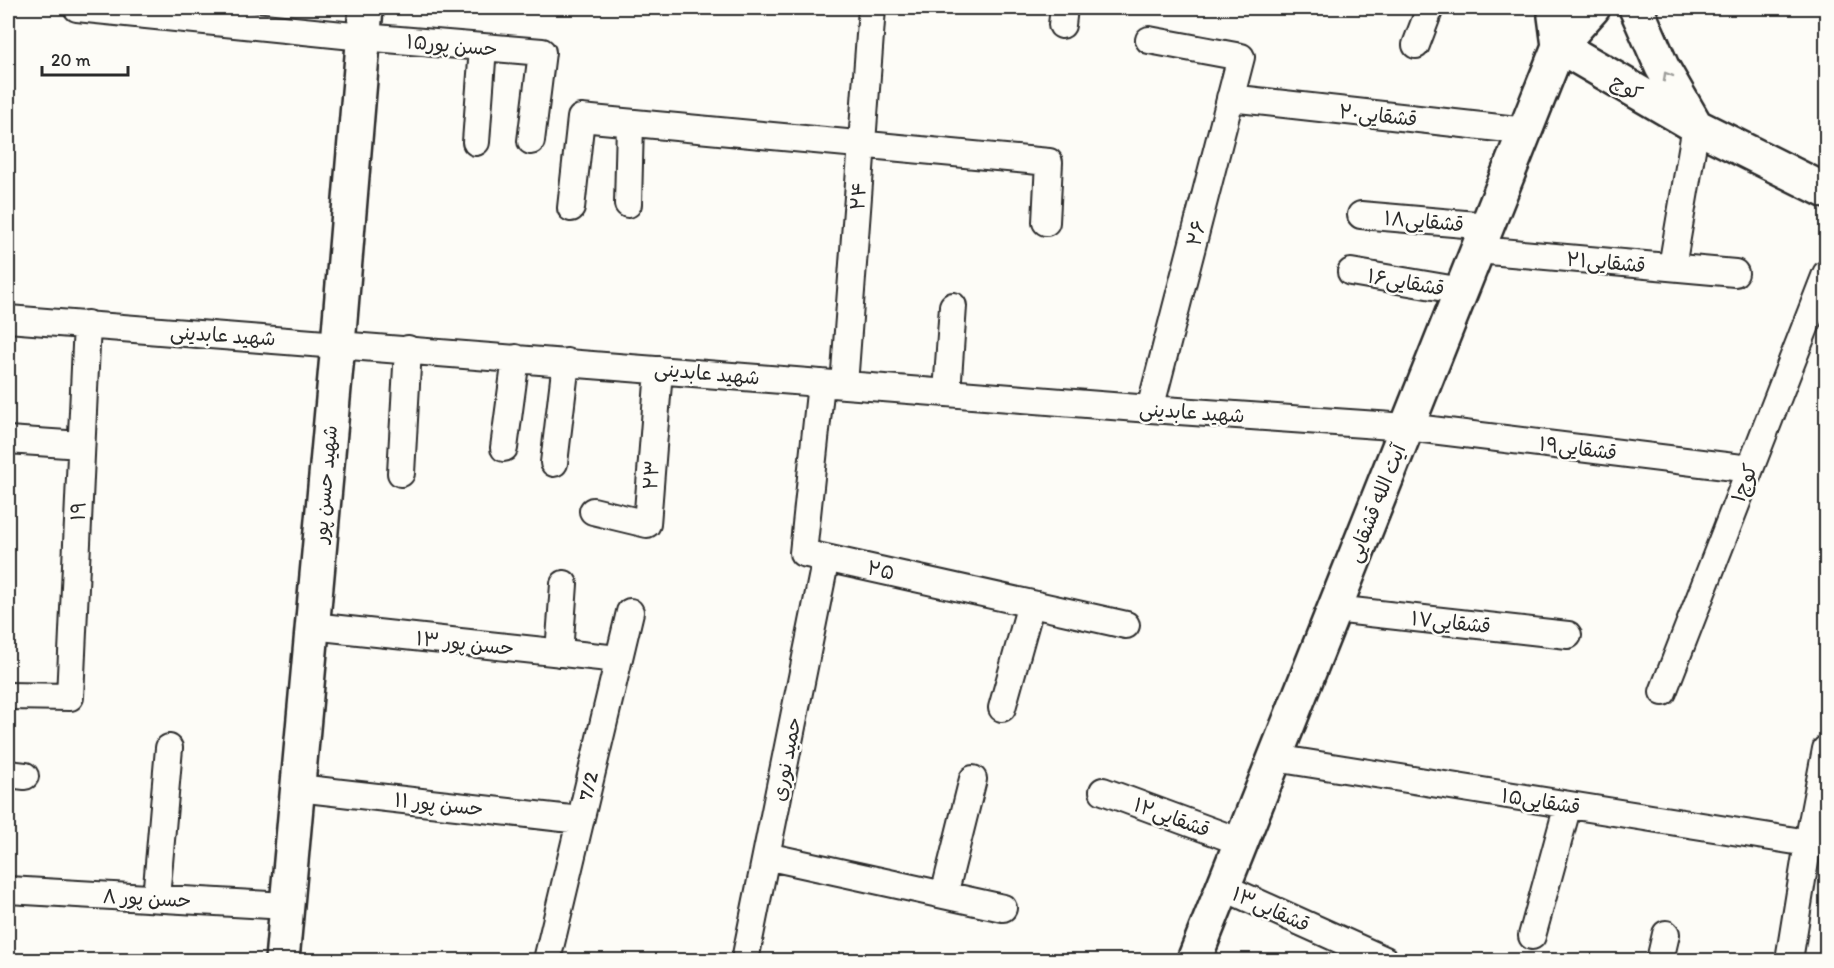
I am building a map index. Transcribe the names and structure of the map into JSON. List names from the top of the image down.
{
  "streets": {
    "street": [
      "حسن پور۱۵",
      "کوچ",
      "۲۰قشقایی",
      "۲۴",
      "۱۸قشقایی",
      "۲۶",
      "قشقایی۲۱",
      "۱۶قشقایی",
      "شهید عابدینی",
      "۱۹قشقایی",
      "۲۳",
      "کوچ۱",
      "شهید حسن پور",
      "آیت الله قشقایی",
      "۱۹",
      "۲۵",
      "۱۷قشقایی",
      "۱۳ حسن پور",
      "حمید نوری",
      "7/2",
      "۱۵قشقایی",
      "۱۱ حسن پور",
      "قشقایی۱۲",
      "۸ حسن پور",
      "قشقایی۱۳"
    ]
  },
  "crossings": [
    ["حسن پور۱۵", "شهید حسن پور"],
    ["کوچ", "آیت الله قشقایی"],
    ["۲۰قشقایی", "۲۶"],
    ["۲۰قشقایی", "آیت الله قشقایی"],
    ["۲۴", "شهید عابدینی"],
    ["۲۴", "۲۵"],
    ["۱۸قشقایی", "قشقایی۲۱"],
    ["۱۸قشقایی", "آیت الله قشقایی"],
    ["۲۶", "شهید عابدینی"],
    ["قشقایی۲۱", "آیت الله قشقایی"],
    ["۱۶قشقایی", "آیت الله قشقایی"],
    ["شهید عابدینی", "۱۹قشقایی"],
    ["شهید عابدینی", "۲۳"],
    ["شهید عابدینی", "شهید حسن پور"],
    ["شهید عابدینی", "آیت الله قشقایی"],
    ["شهید عابدینی", "۱۹"],
    ["شهید عابدینی", "۲۵"],
    ["۱۹قشقایی", "کوچ۱"],
    ["۱۹قشقایی", "آیت الله قشقایی"],
    ["شهید حسن پور", "۱۳ حسن پور"],
    ["شهید حسن پور", "۱۱ حسن پور"],
    ["شهید حسن پور", "۸ حسن پور"],
    ["آیت الله قشقایی", "۱۷قشقایی"],
    ["آیت الله قشقایی", "۱۵قشقایی"],
    ["آیت الله قشقایی", "قشقایی۱۲"],
    ["آیت الله قشقایی", "قشقایی۱۳"],
    ["۲۵", "حمید نوری"],
    ["۱۳ حسن پور", "7/2"],
    ["7/2", "۱۱ حسن پور"]
  ],
  "scale_bar": "20 m"
}
